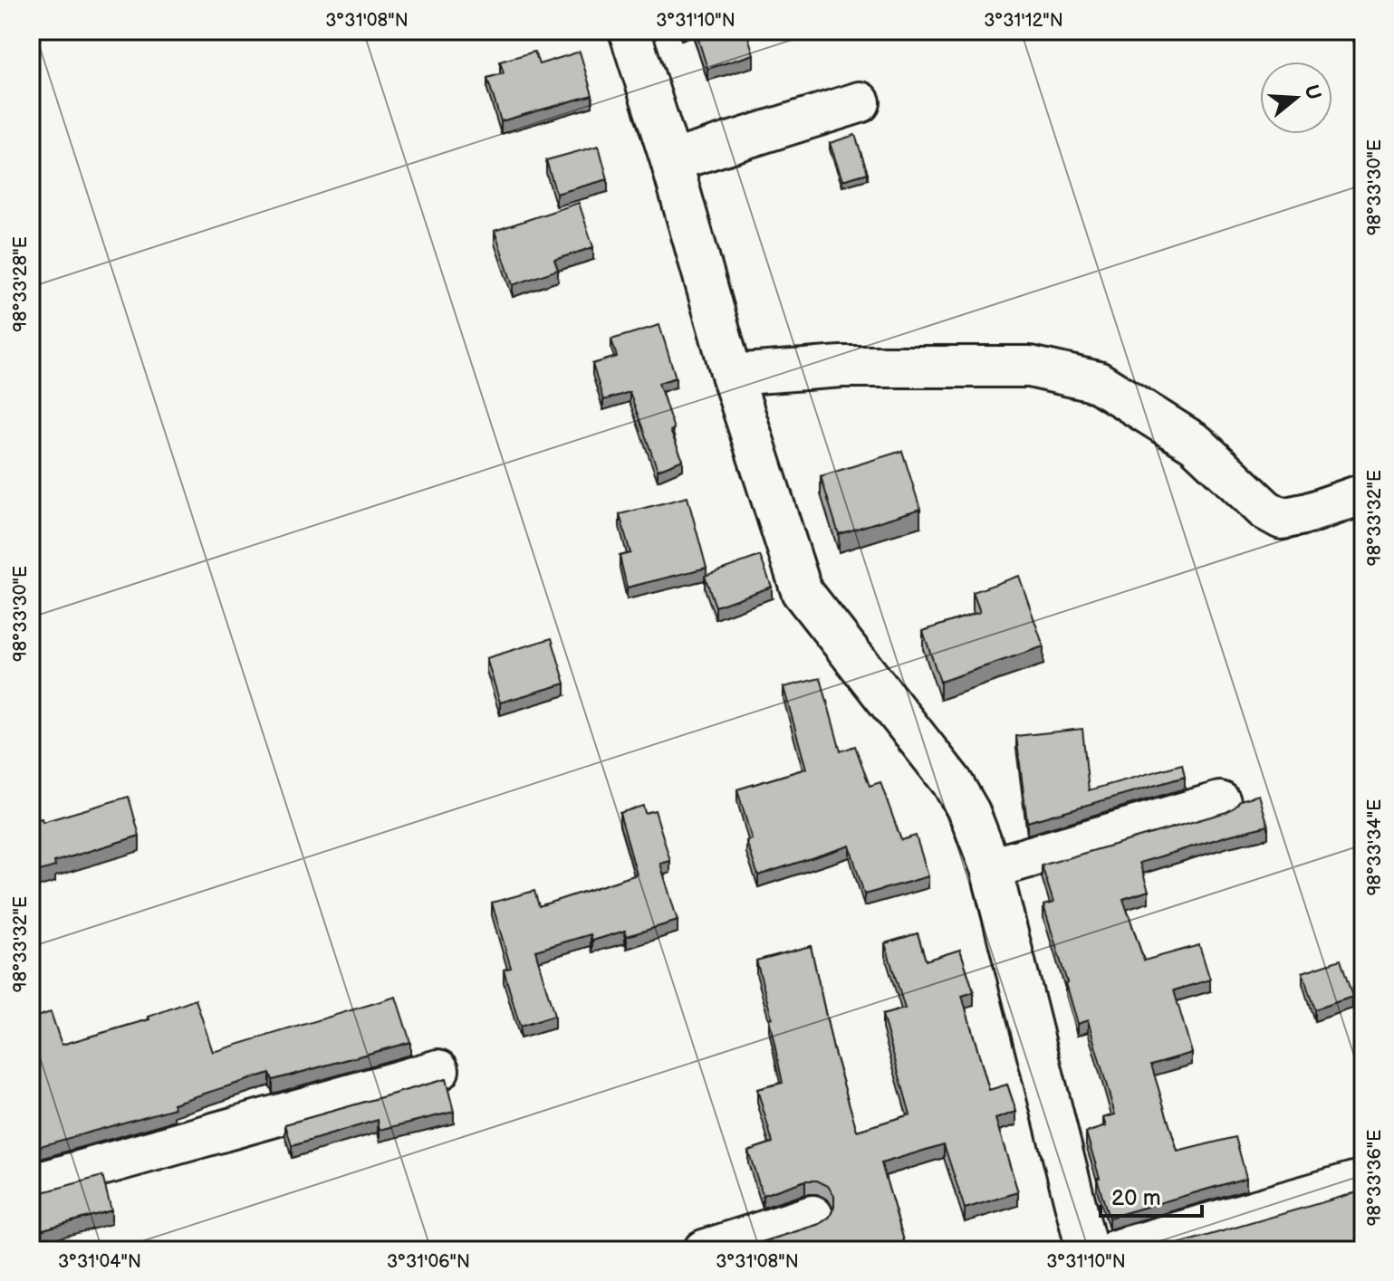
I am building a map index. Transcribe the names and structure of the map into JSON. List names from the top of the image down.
{
  "scale_bar": "20 m",
  "north": "right",
  "coordinates": [
    "3°31'08\"N",
    "3°31'10\"N",
    "3°31'12\"N",
    "98°33'30\"E",
    "98°33'28\"E",
    "98°33'32\"E",
    "98°33'34\"E",
    "98°33'36\"E",
    "3°31'04\"N",
    "3°31'06\"N"
  ]
}
